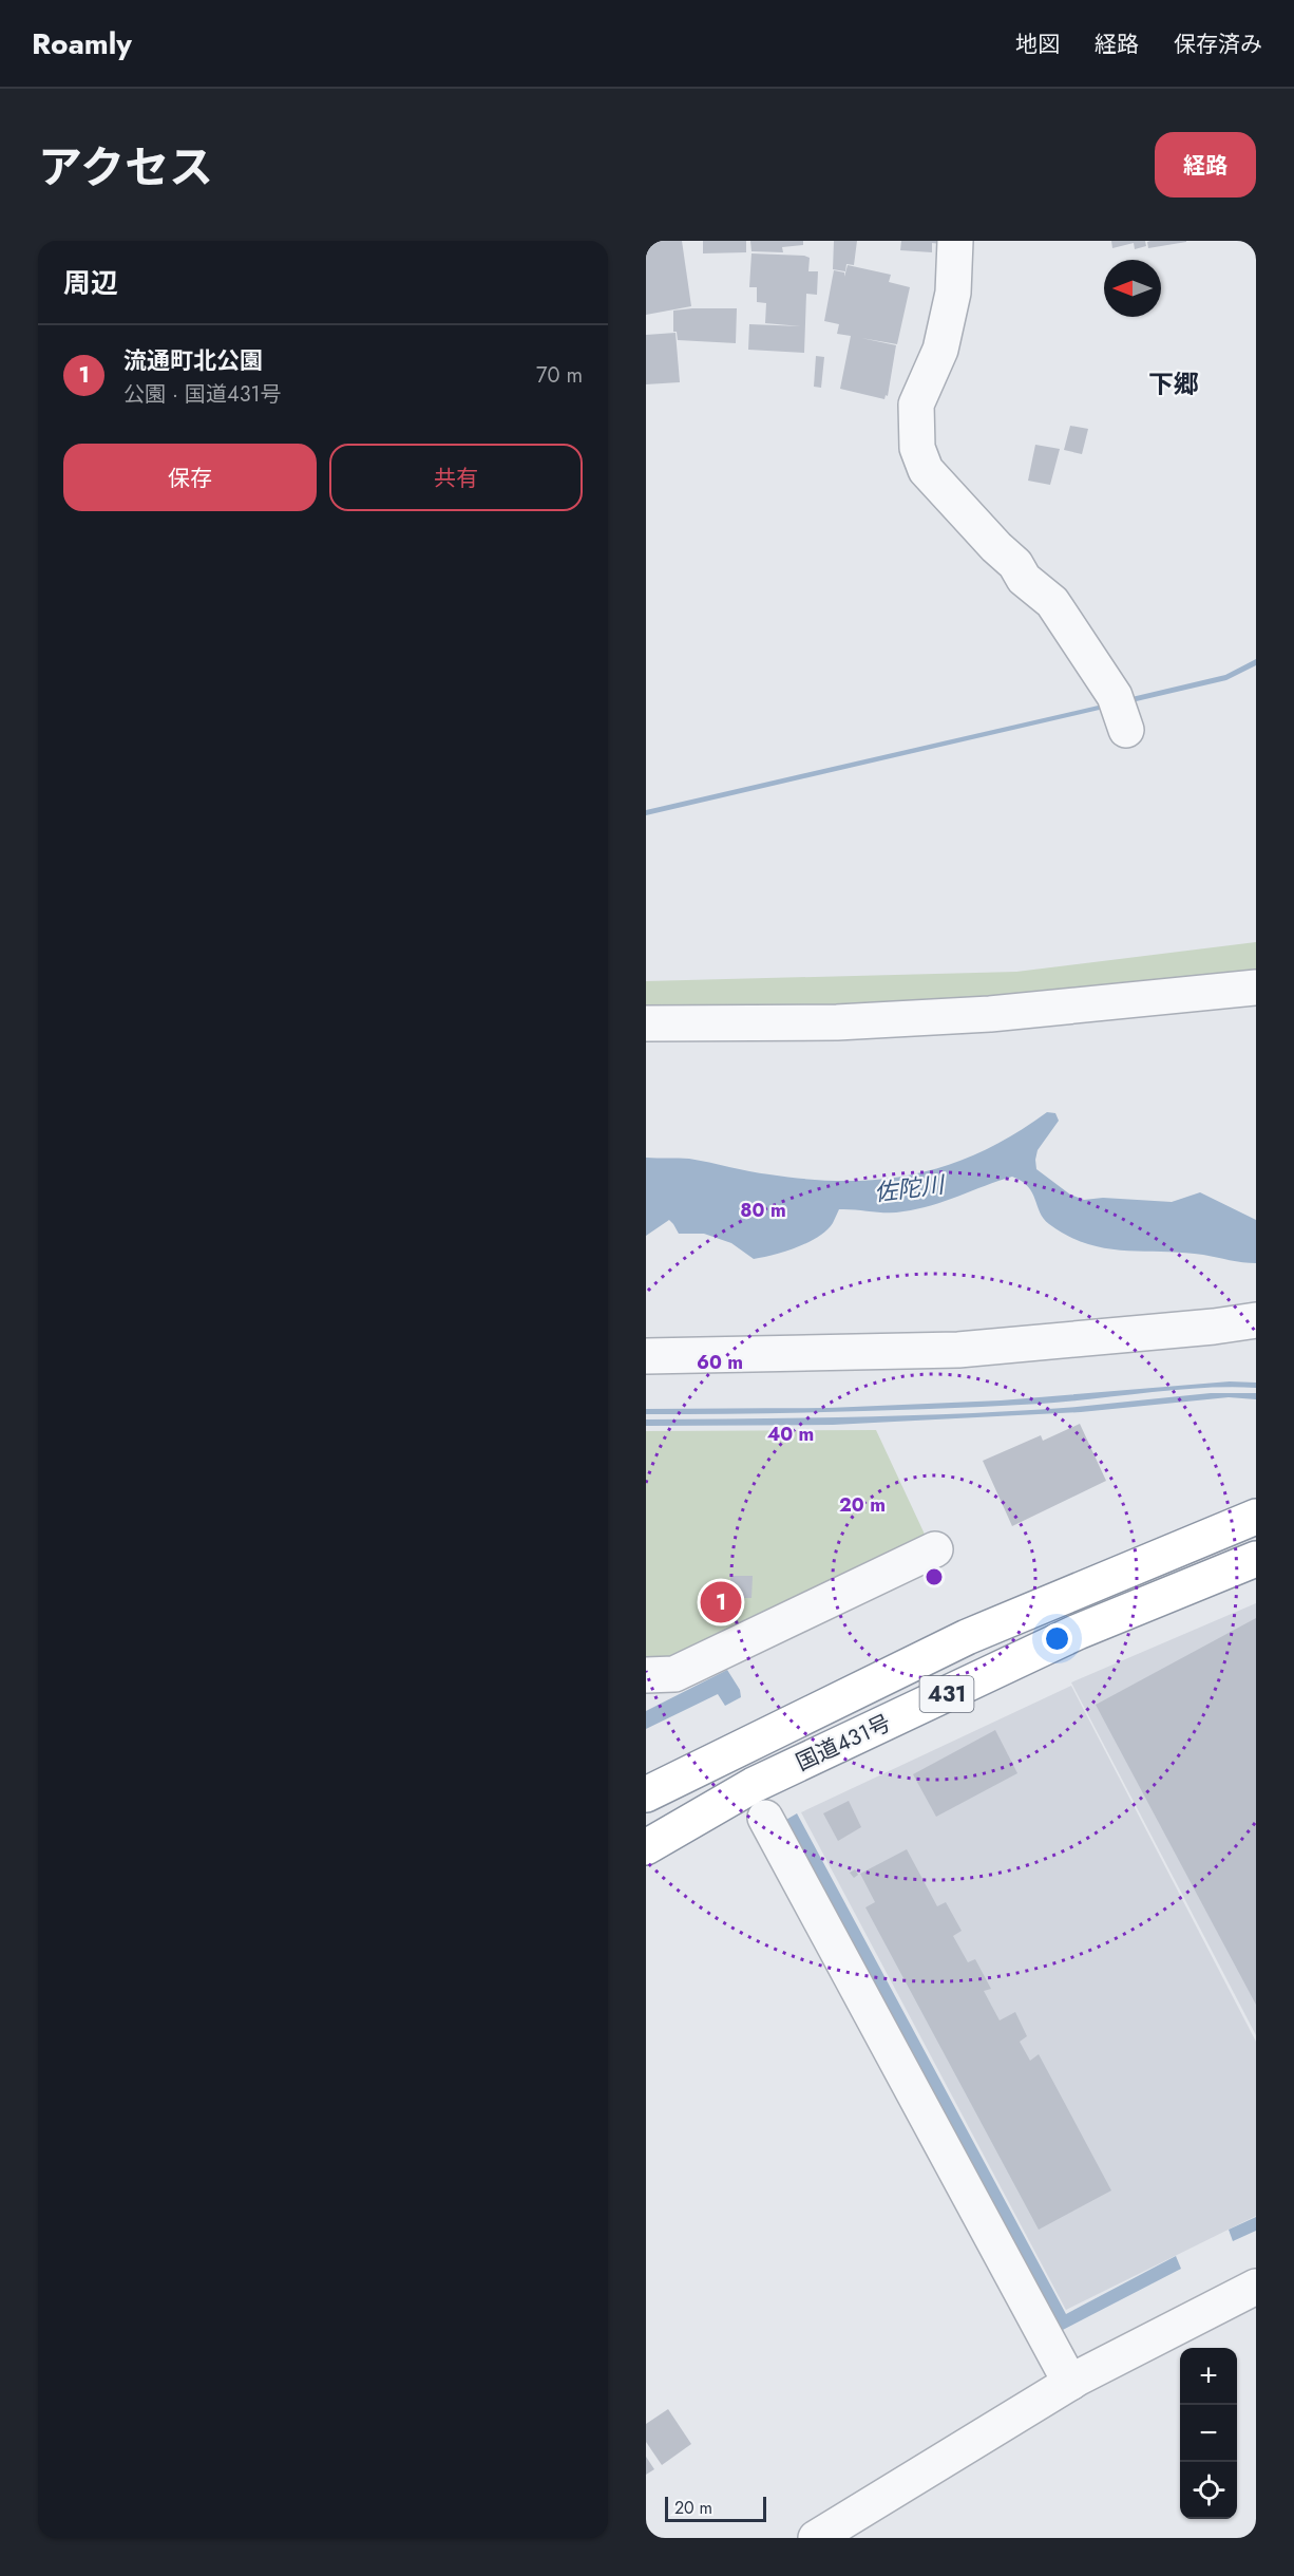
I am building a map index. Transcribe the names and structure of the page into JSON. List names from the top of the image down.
{
  "streets": {
    "highway": ["431", "国道431号"]
  },
  "districts": ["下郷"],
  "water": ["佐陀川"],
  "scale_bar": "20 m",
  "north": "left",
  "page": {
    "header": "Roamly",
    "nav": ["地図", "経路", "保存済み"],
    "title": "アクセス",
    "buttons": [
      "経路",
      ["保存", "共有"]
    ],
    "heading": "周辺",
    "list": [
      {
        "mark": "1",
        "name": "流通町北公園",
        "note": "公園 · 国道431号",
        "value": "70 m"
      }
    ],
    "pins": "1",
    "map_buttons": ["+", "−"],
    "scale": "20 m"
  },
  "rings": [
    "80 m",
    "60 m",
    "40 m",
    "20 m"
  ]
}
